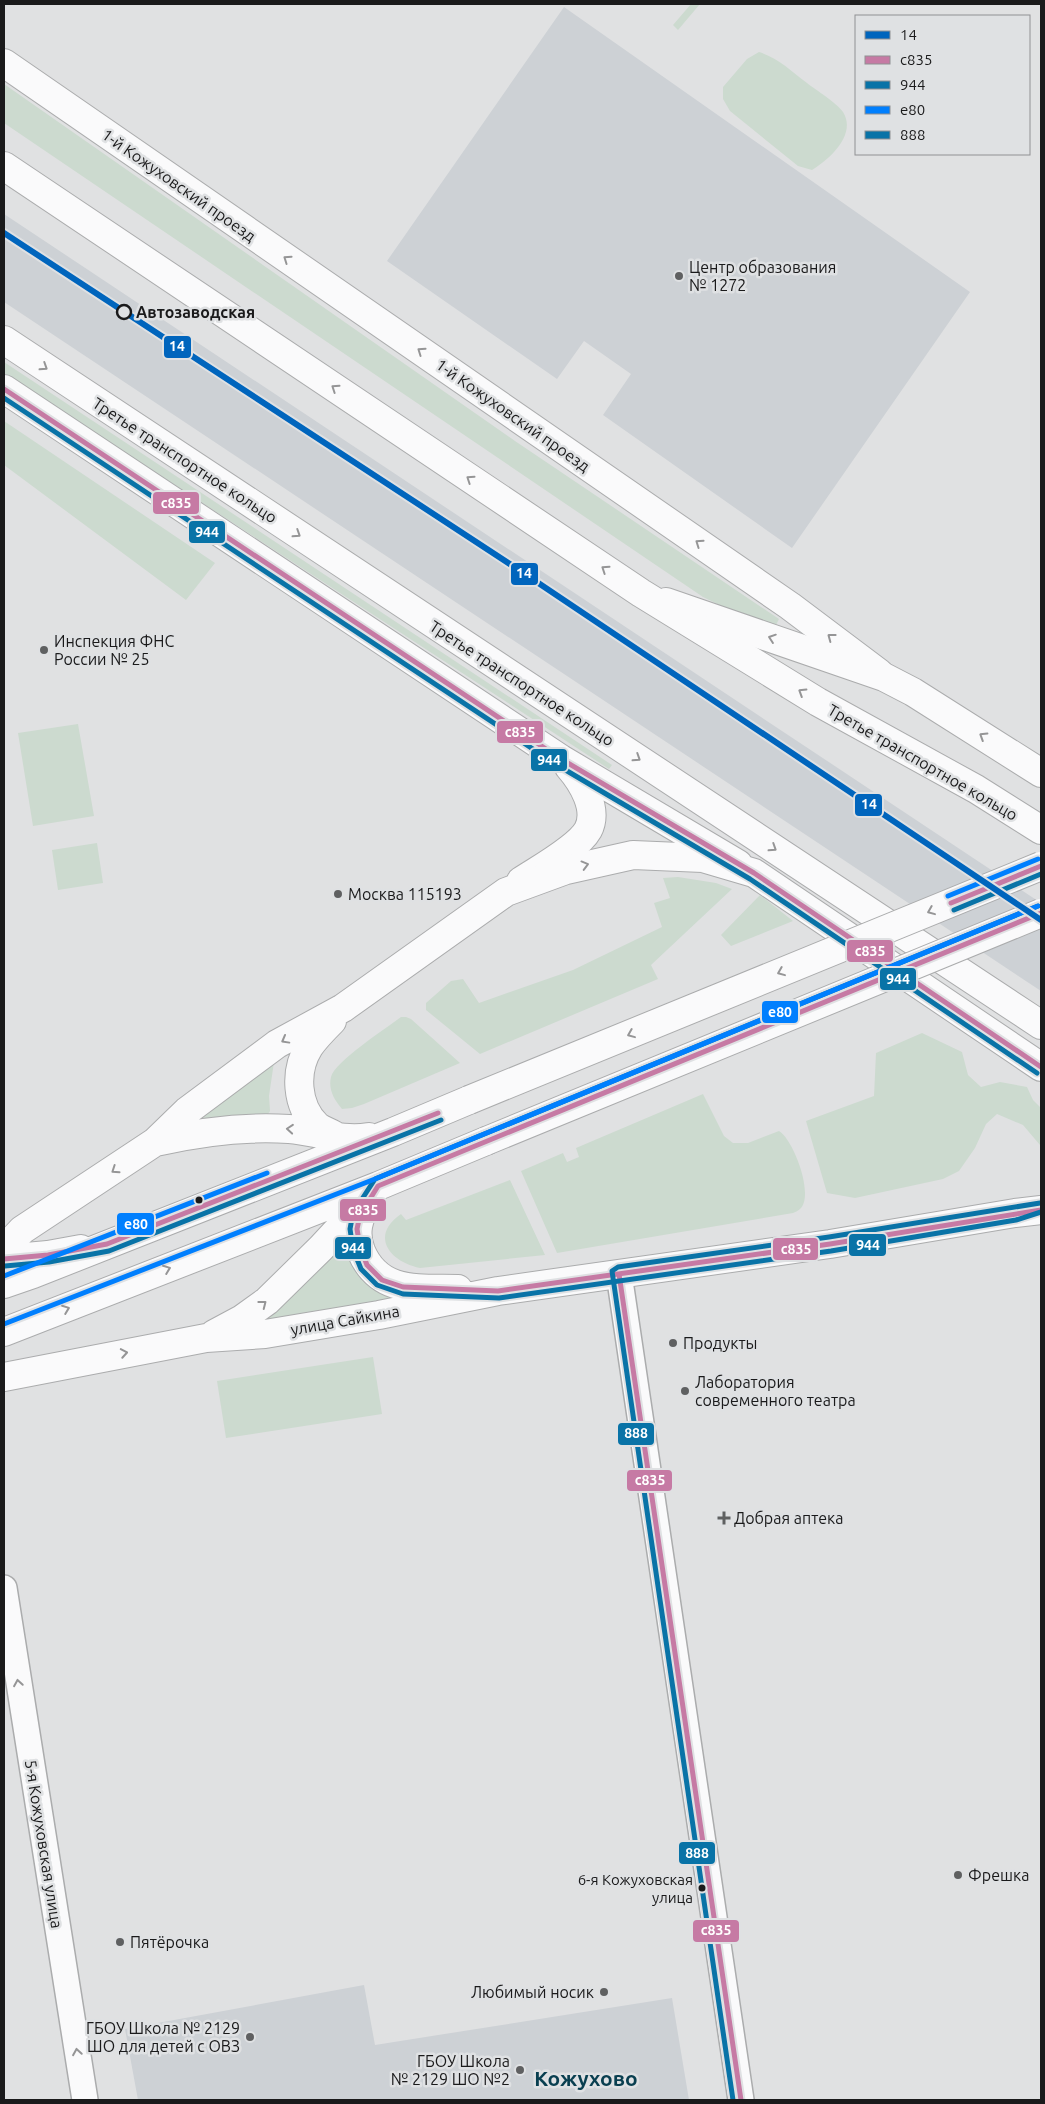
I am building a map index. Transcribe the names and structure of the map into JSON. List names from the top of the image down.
{
  "streets": {
    "main road": ["1-й Кожуховский проезд", "Третье транспортное кольцо", "улица Сайкина"],
    "street": ["5-я Кожуховская улица"]
  },
  "one_way": ["5-я Кожуховская улица"],
  "districts": ["Кожухово"],
  "places": {
    "other": [
      "Центр образования № 1272",
      "Автозаводская",
      "Инспекция ФНС России № 25",
      "Москва 115193",
      "Продукты",
      "Лаборатория современного театра",
      "Фрешка",
      "6-я Кожуховская улица",
      "Пятёрочка",
      "Любимый носик",
      "ГБОУ Школа № 2129 ШО для детей с ОВЗ",
      "ГБОУ Школа № 2129 ШО №2"
    ],
    "health": ["Добрая аптека"]
  },
  "lines": [
    "transit line 14",
    "transit line с835",
    "transit line 944",
    "transit line е80",
    "transit line 888"
  ],
  "legend": [
    "14",
    "с835",
    "944",
    "е80",
    "888"
  ]
}
